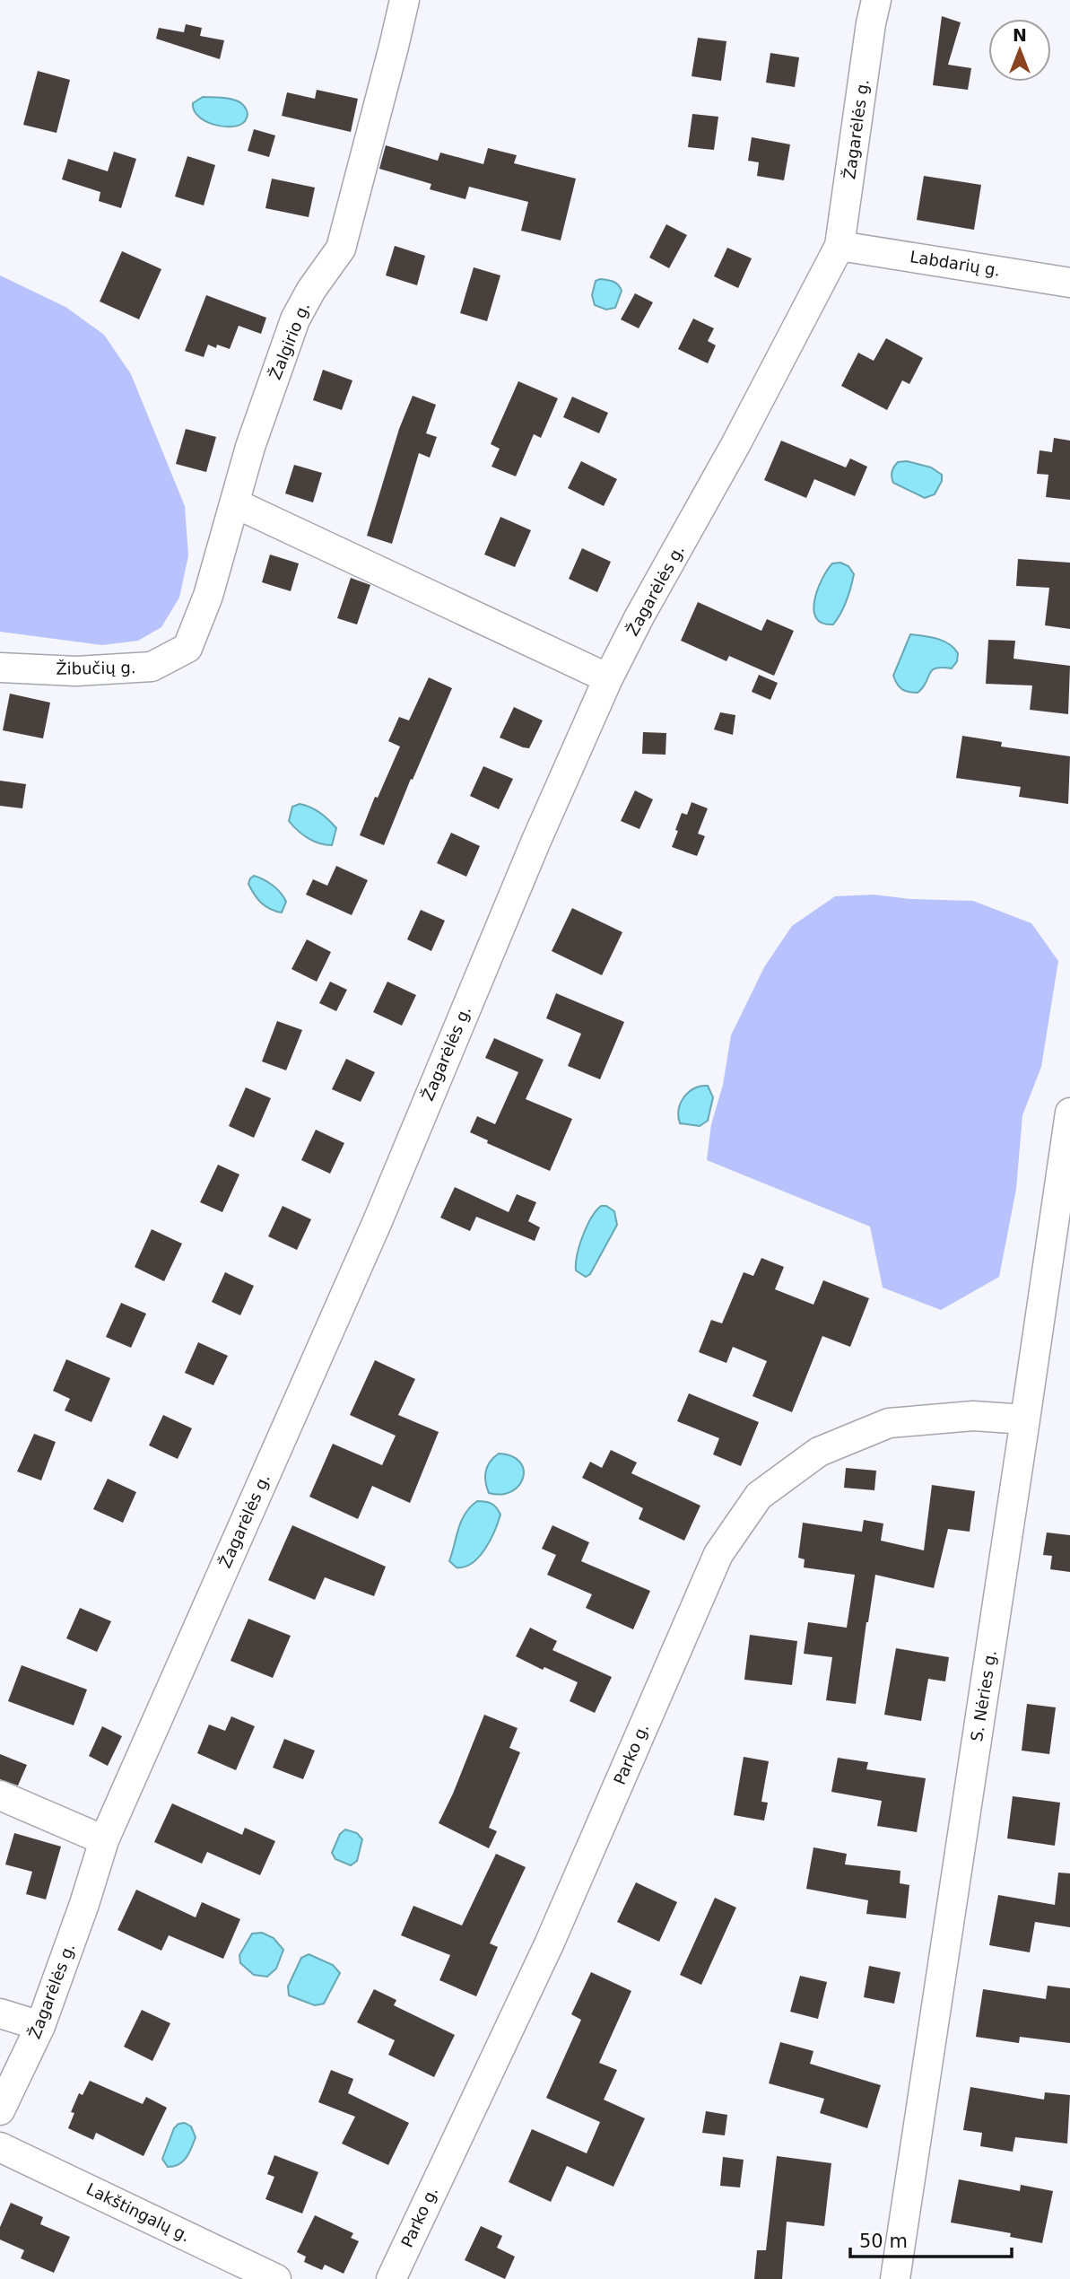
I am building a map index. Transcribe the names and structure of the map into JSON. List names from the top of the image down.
{
  "streets": {
    "street": [
      "Žagarėlės g.",
      "Labdarių g.",
      "Žalgirio g.",
      "Žibučių g.",
      "S. Nėries g.",
      "Parko g.",
      "Lakštingalų g."
    ]
  },
  "crossings": [
    ["Žagarėlės g.", "Labdarių g."],
    ["Žalgirio g.", "Žibučių g."],
    ["S. Nėries g.", "Parko g."]
  ],
  "scale_bar": "50 m",
  "north": "top"
}
